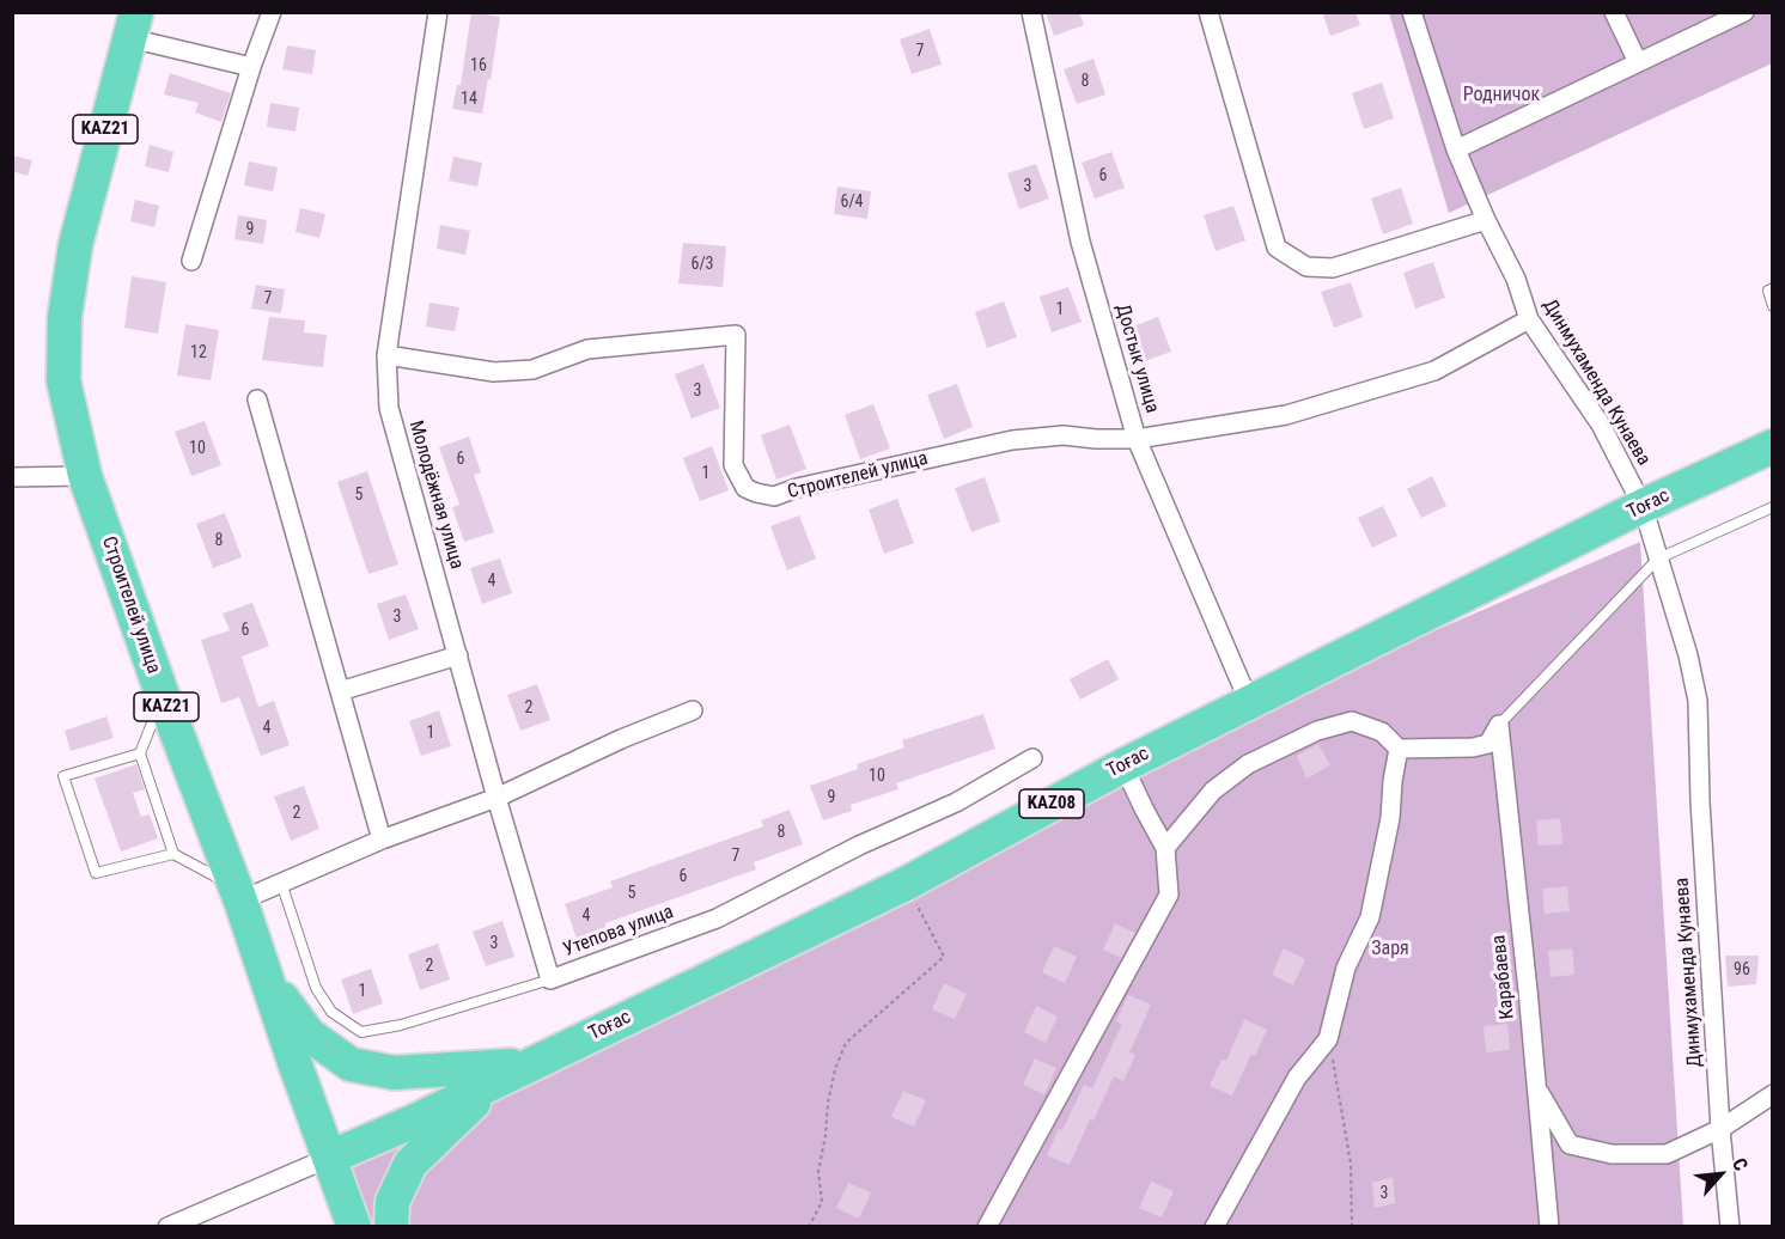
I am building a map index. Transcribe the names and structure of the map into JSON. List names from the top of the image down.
{
  "streets": {
    "highway": [
      "KAZ21",
      "Строителей улица",
      "Тоғас",
      "KAZ08"
    ],
    "street": [
      "Достык улица",
      "Динмухаменда Кунаева",
      "Молодёжная улица",
      "Утепова улица",
      "Карабаева"
    ]
  },
  "crossings": [
    ["Достык улица", "Строителей улица"],
    ["Достык улица", "Тоғас"],
    ["Динмухаменда Кунаева", "Тоғас"],
    ["Строителей улица", "Молодёжная улица"],
    ["Строителей улица", "Тоғас"],
    ["Молодёжная улица", "Утепова улица"]
  ],
  "parks": ["Родничок", "Заря"],
  "house_numbers": [
    "7",
    "16",
    "8",
    "14",
    "6",
    "3",
    "6/4",
    "9",
    "6/3",
    "7",
    "1",
    "12",
    "3",
    "10",
    "6",
    "1",
    "5",
    "8",
    "4",
    "3",
    "6",
    "2",
    "4",
    "1",
    "10",
    "9",
    "2",
    "8",
    "7",
    "6",
    "5",
    "4",
    "3",
    "2",
    "96",
    "1",
    "3"
  ],
  "north": "top right"
}
